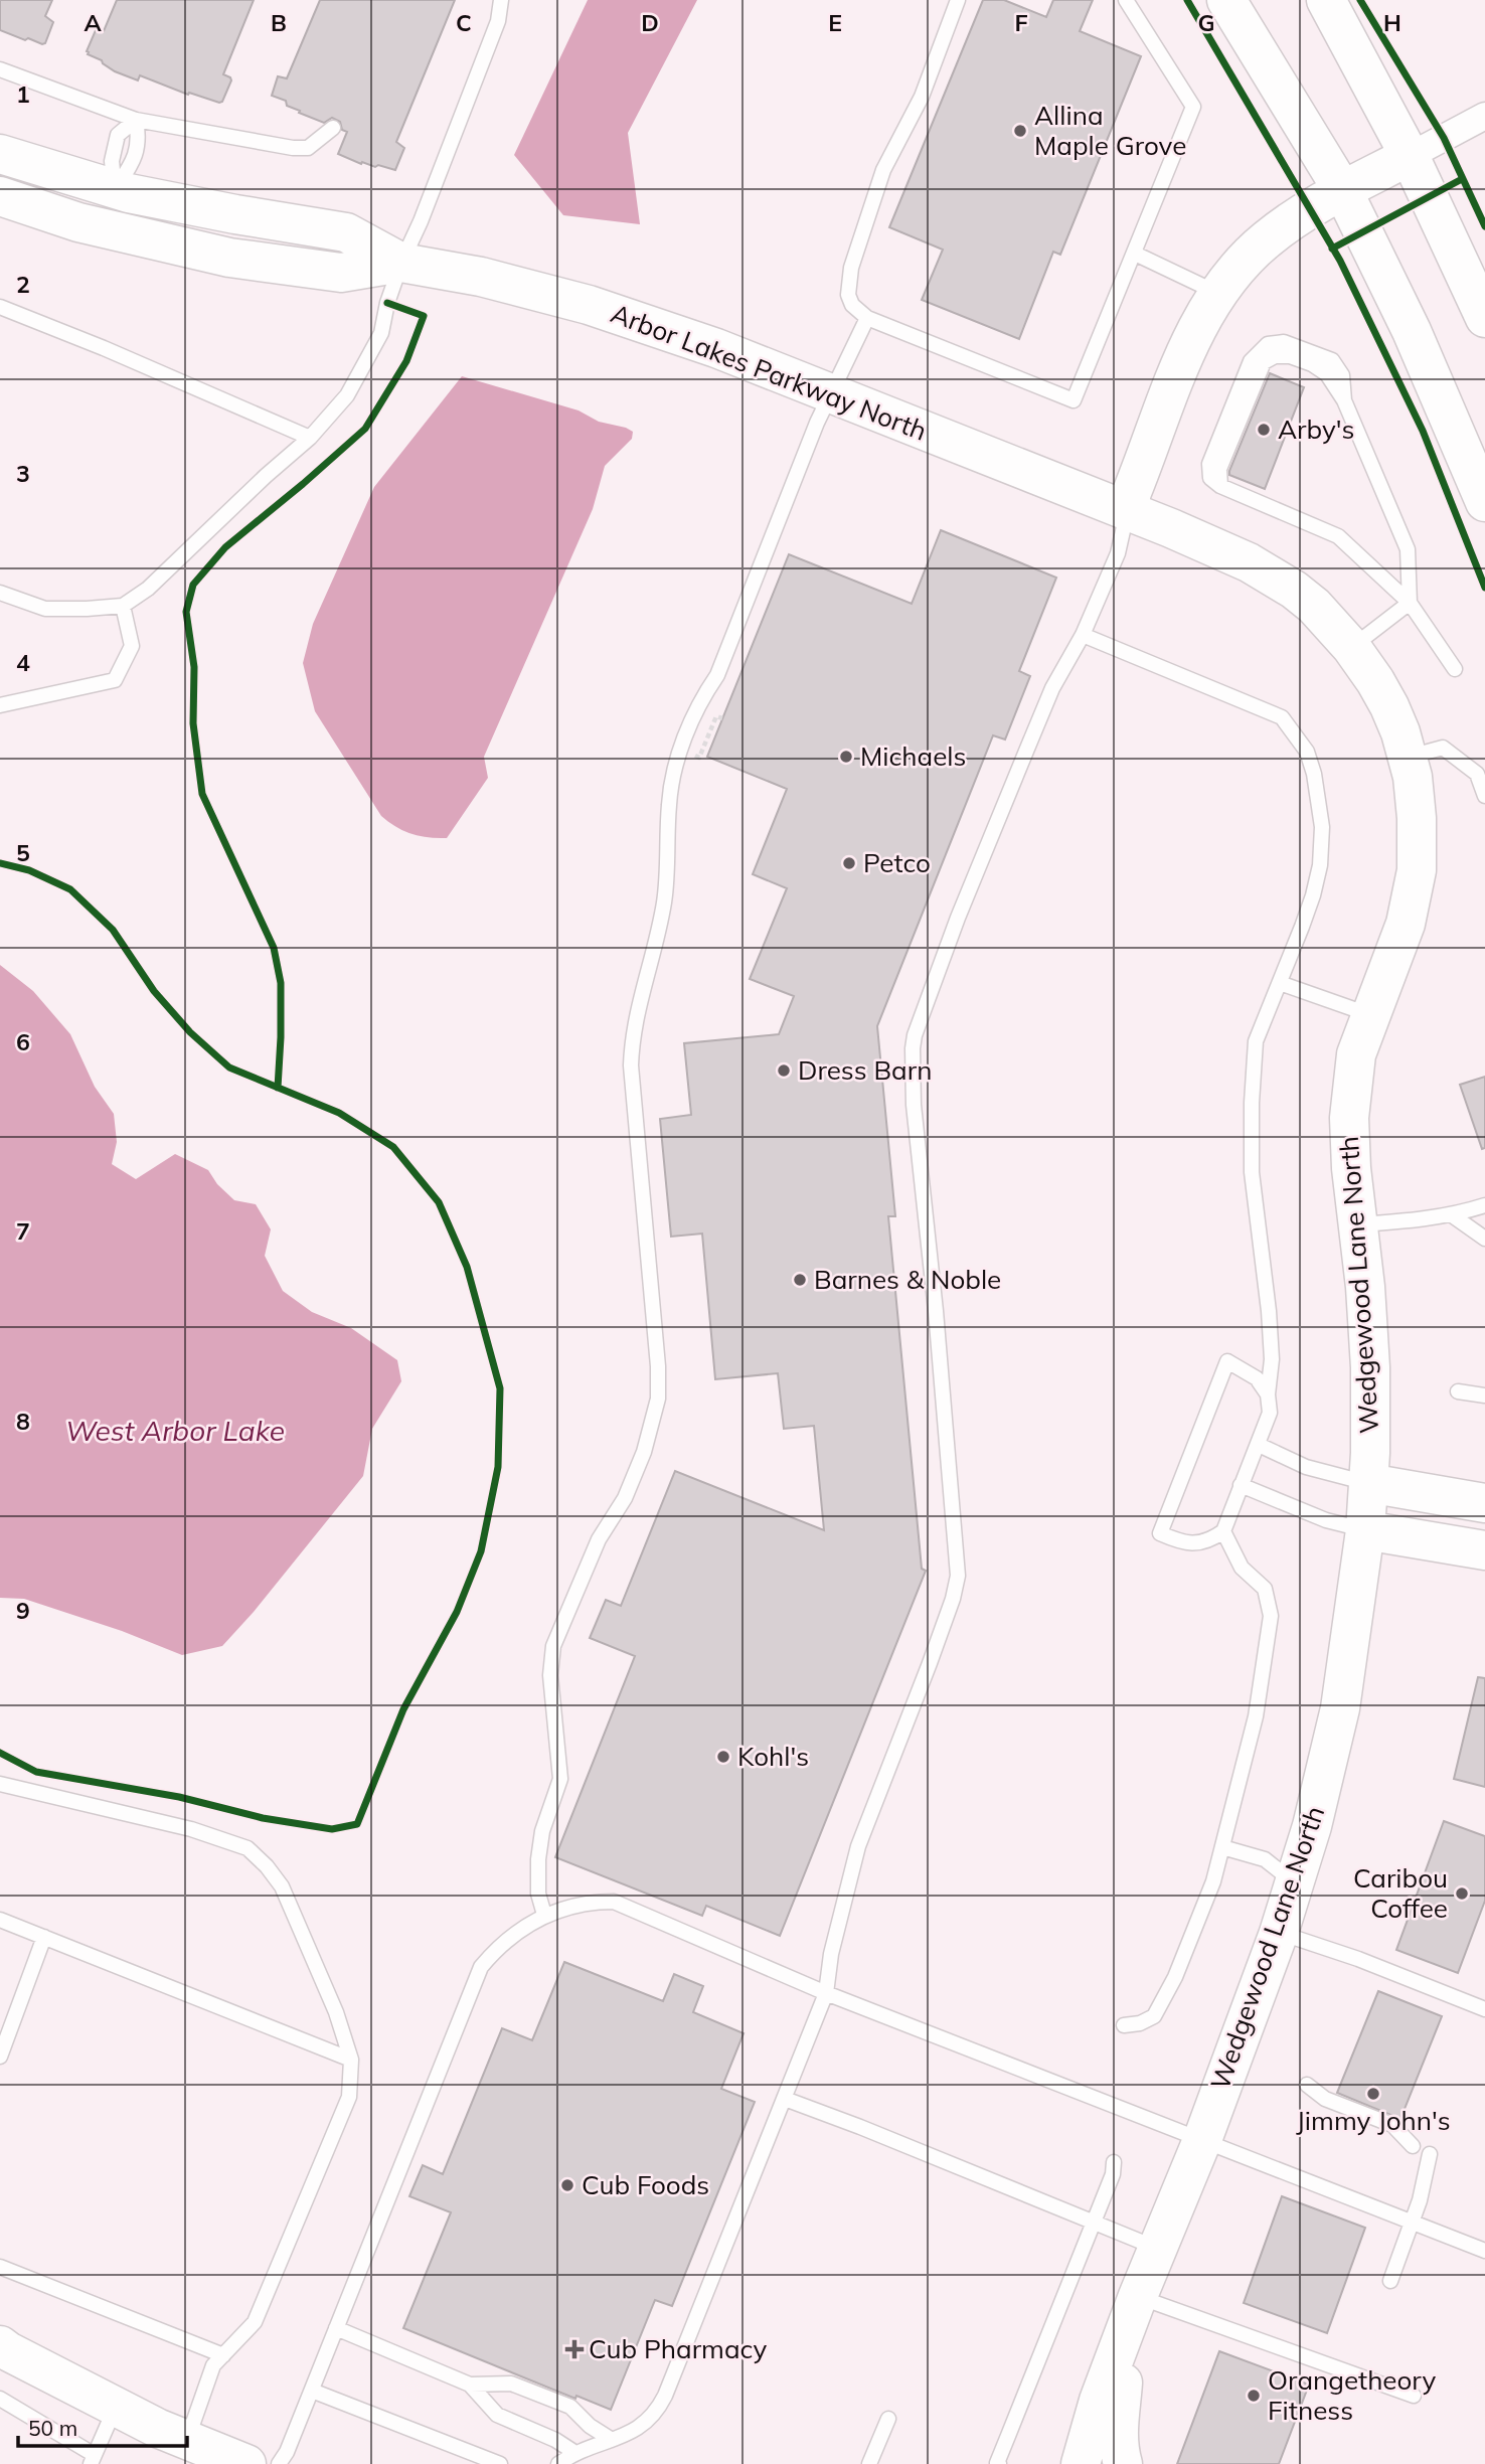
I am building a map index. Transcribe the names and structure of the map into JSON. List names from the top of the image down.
{
  "streets": {
    "street": ["Arbor Lakes Parkway North", "Wedgewood Lane North"]
  },
  "crossings": [
    ["Arbor Lakes Parkway North", "Wedgewood Lane North"]
  ],
  "water": ["West Arbor Lake"],
  "places": {
    "other": [
      "Allina Maple Grove",
      "Arby's",
      "Michaels",
      "Petco",
      "Dress Barn",
      "Barnes & Noble",
      "Kohl's",
      "Caribou Coffee",
      "Jimmy John's",
      "Cub Foods",
      "Orangetheory Fitness"
    ],
    "health": ["Cub Pharmacy"]
  },
  "scale_bar": "50 m",
  "grid": {
    "columns": [
      "A",
      "B",
      "C",
      "D",
      "E",
      "F",
      "G",
      "H"
    ],
    "rows": [
      "1",
      "2",
      "3",
      "4",
      "5",
      "6",
      "7",
      "8",
      "9"
    ]
  }
}
